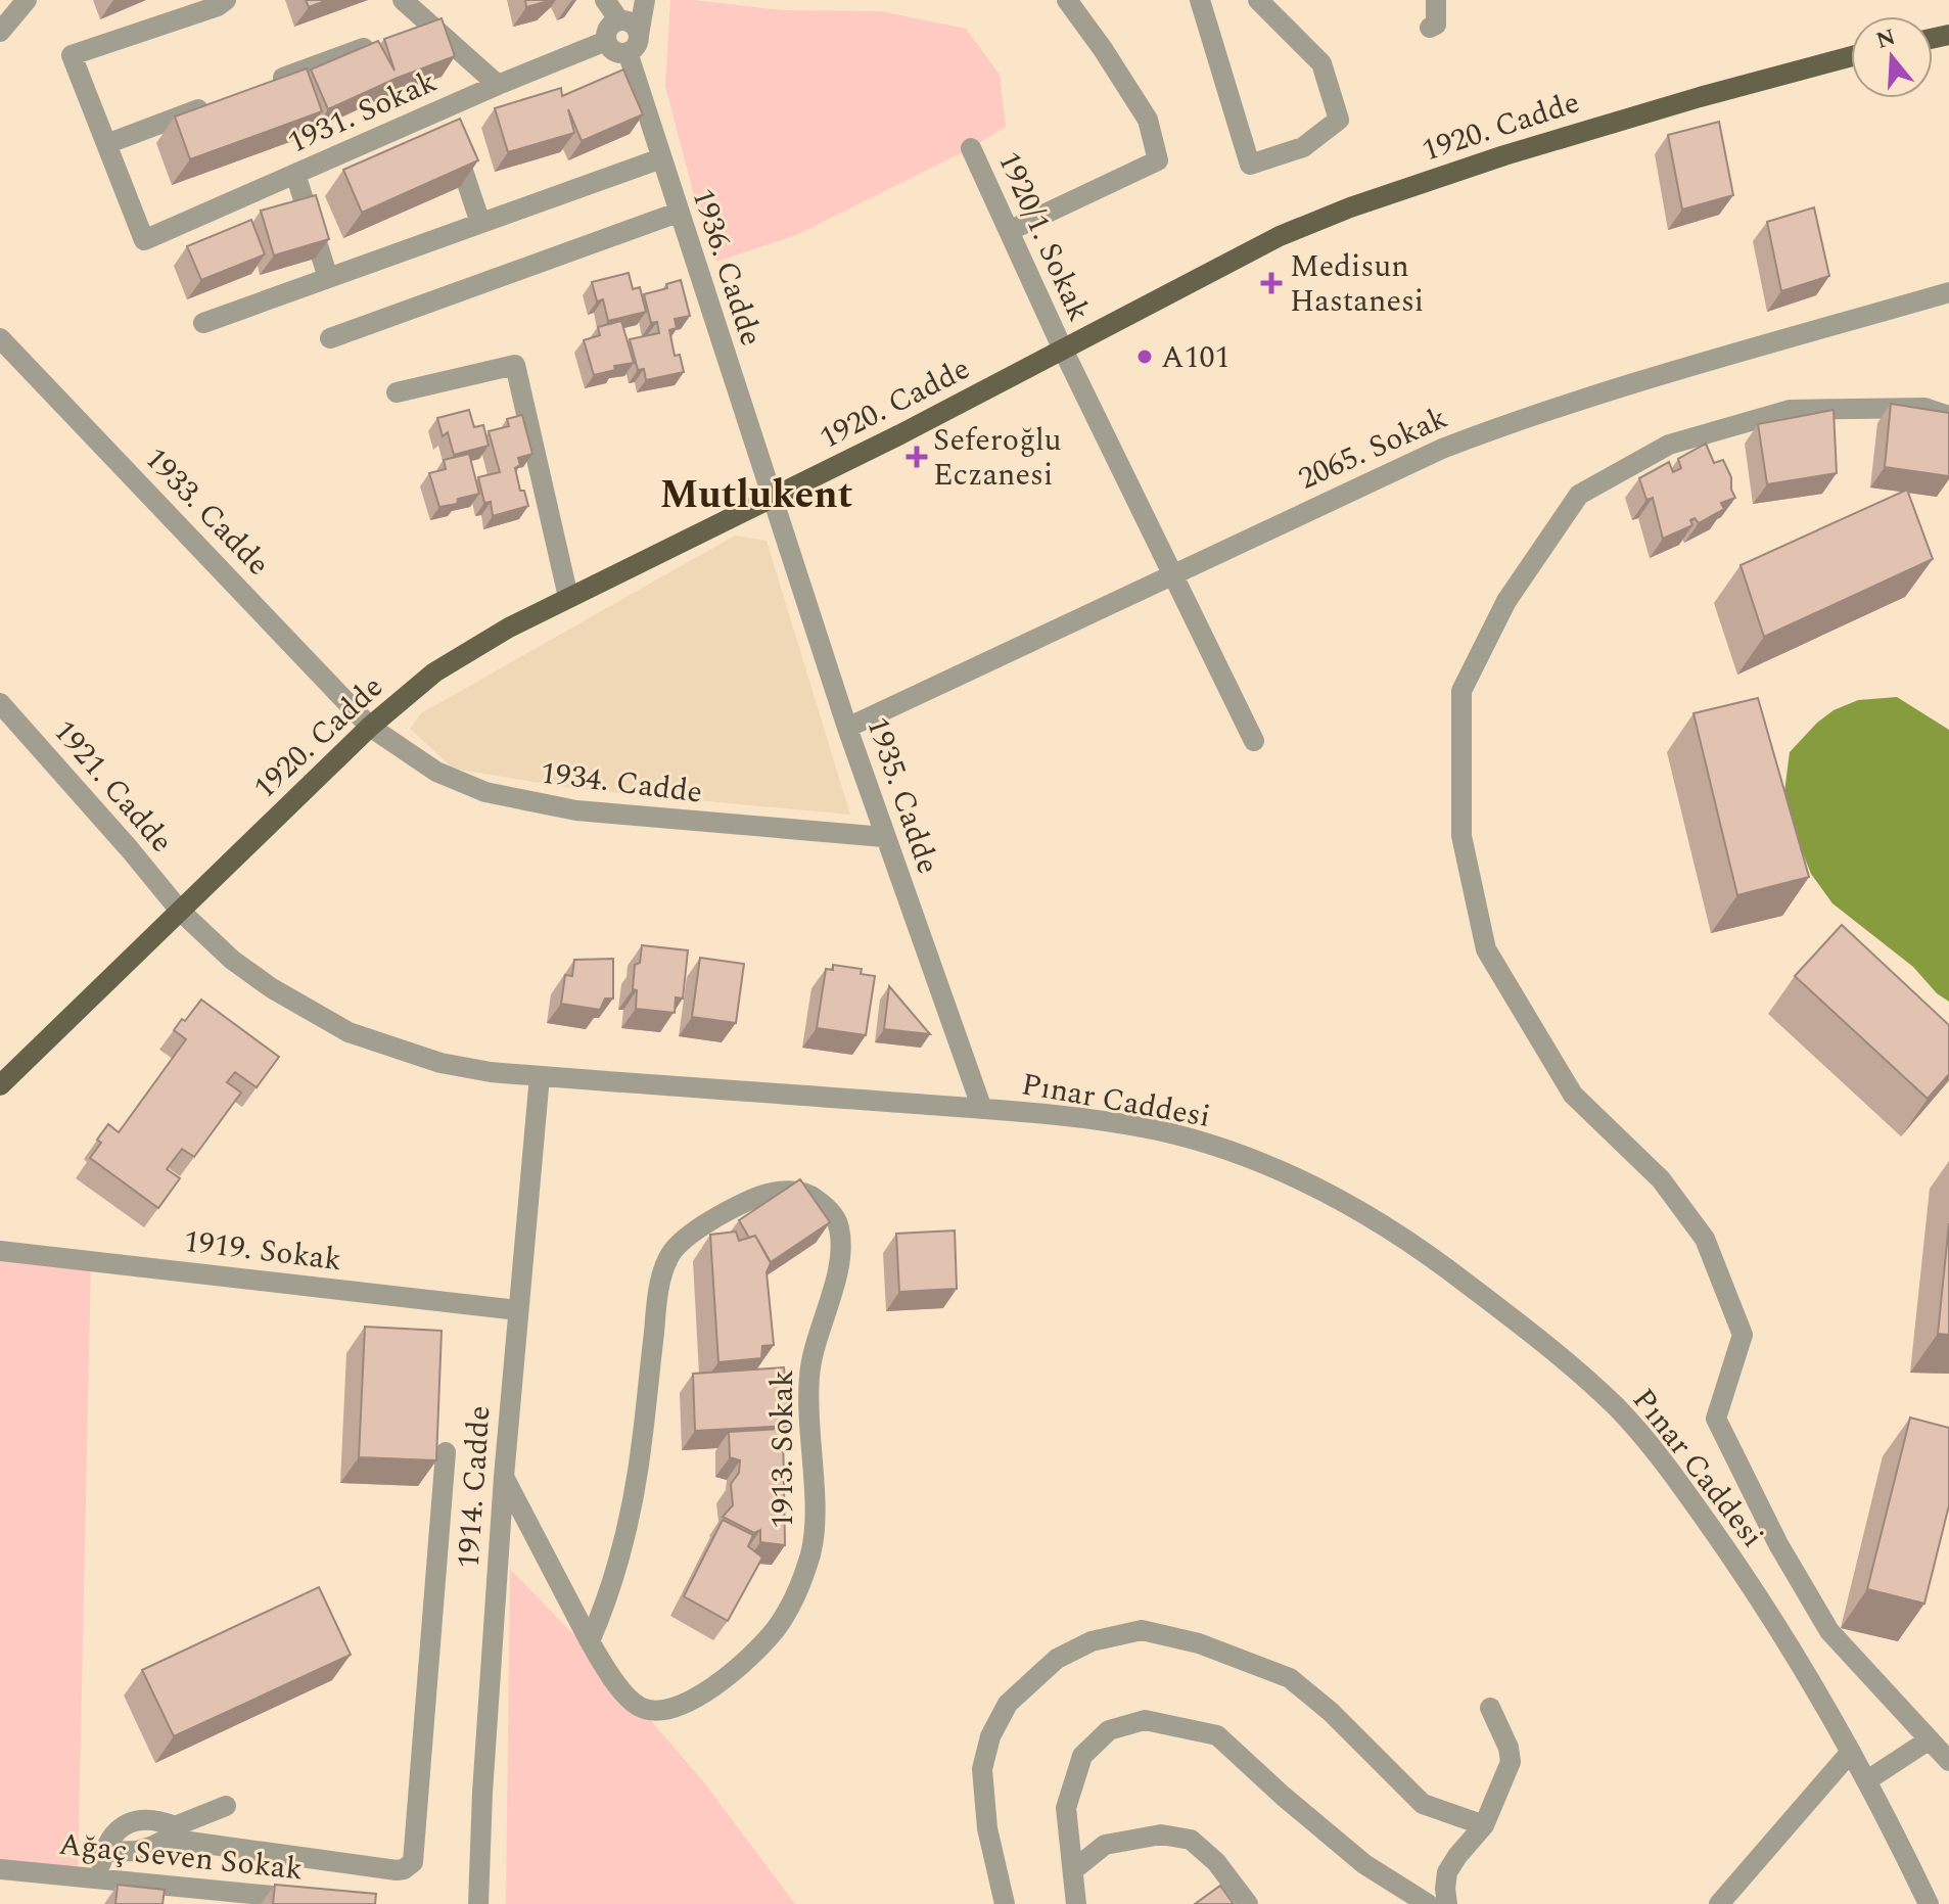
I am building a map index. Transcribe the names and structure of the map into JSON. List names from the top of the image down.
{
  "streets": {
    "main road": ["1920. Cadde"],
    "street": [
      "1931. Sokak",
      "1920/1. Sokak",
      "1936. Cadde",
      "2065. Sokak",
      "1933. Cadde",
      "1934. Cadde",
      "1921. Cadde",
      "1935. Cadde",
      "Pınar Caddesi",
      "1919. Sokak",
      "1913. Sokak",
      "1914. Cadde",
      "Ağaç Seven Sokak"
    ]
  },
  "crossings": [
    ["1931. Sokak", "1936. Cadde"],
    ["1920. Cadde", "1920/1. Sokak"],
    ["1920. Cadde", "1936. Cadde"],
    ["1920. Cadde", "1933. Cadde"],
    ["1920. Cadde", "1934. Cadde"],
    ["1920. Cadde", "1921. Cadde"],
    ["1920. Cadde", "1935. Cadde"],
    ["1920. Cadde", "Pınar Caddesi"],
    ["1920/1. Sokak", "2065. Sokak"],
    ["1936. Cadde", "1935. Cadde"],
    ["2065. Sokak", "1935. Cadde"],
    ["1933. Cadde", "1934. Cadde"],
    ["1934. Cadde", "1935. Cadde"],
    ["1921. Cadde", "Pınar Caddesi"],
    ["1935. Cadde", "Pınar Caddesi"],
    ["Pınar Caddesi", "1914. Cadde"],
    ["1919. Sokak", "1914. Cadde"],
    ["1913. Sokak", "1914. Cadde"]
  ],
  "districts": ["Mutlukent"],
  "places": {
    "health": ["Medisun Hastanesi", "Seferoğlu Eczanesi"],
    "other": ["A101"]
  },
  "north": "top"
}
